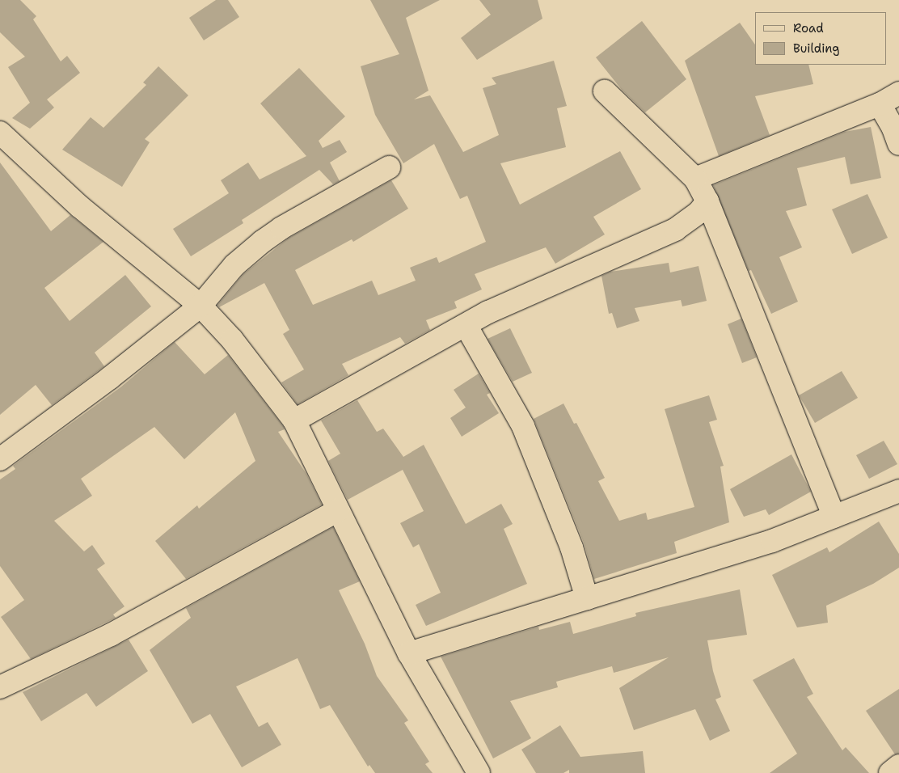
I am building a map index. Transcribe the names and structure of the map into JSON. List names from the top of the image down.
{
  "legend": ["Road", "Building"]
}
